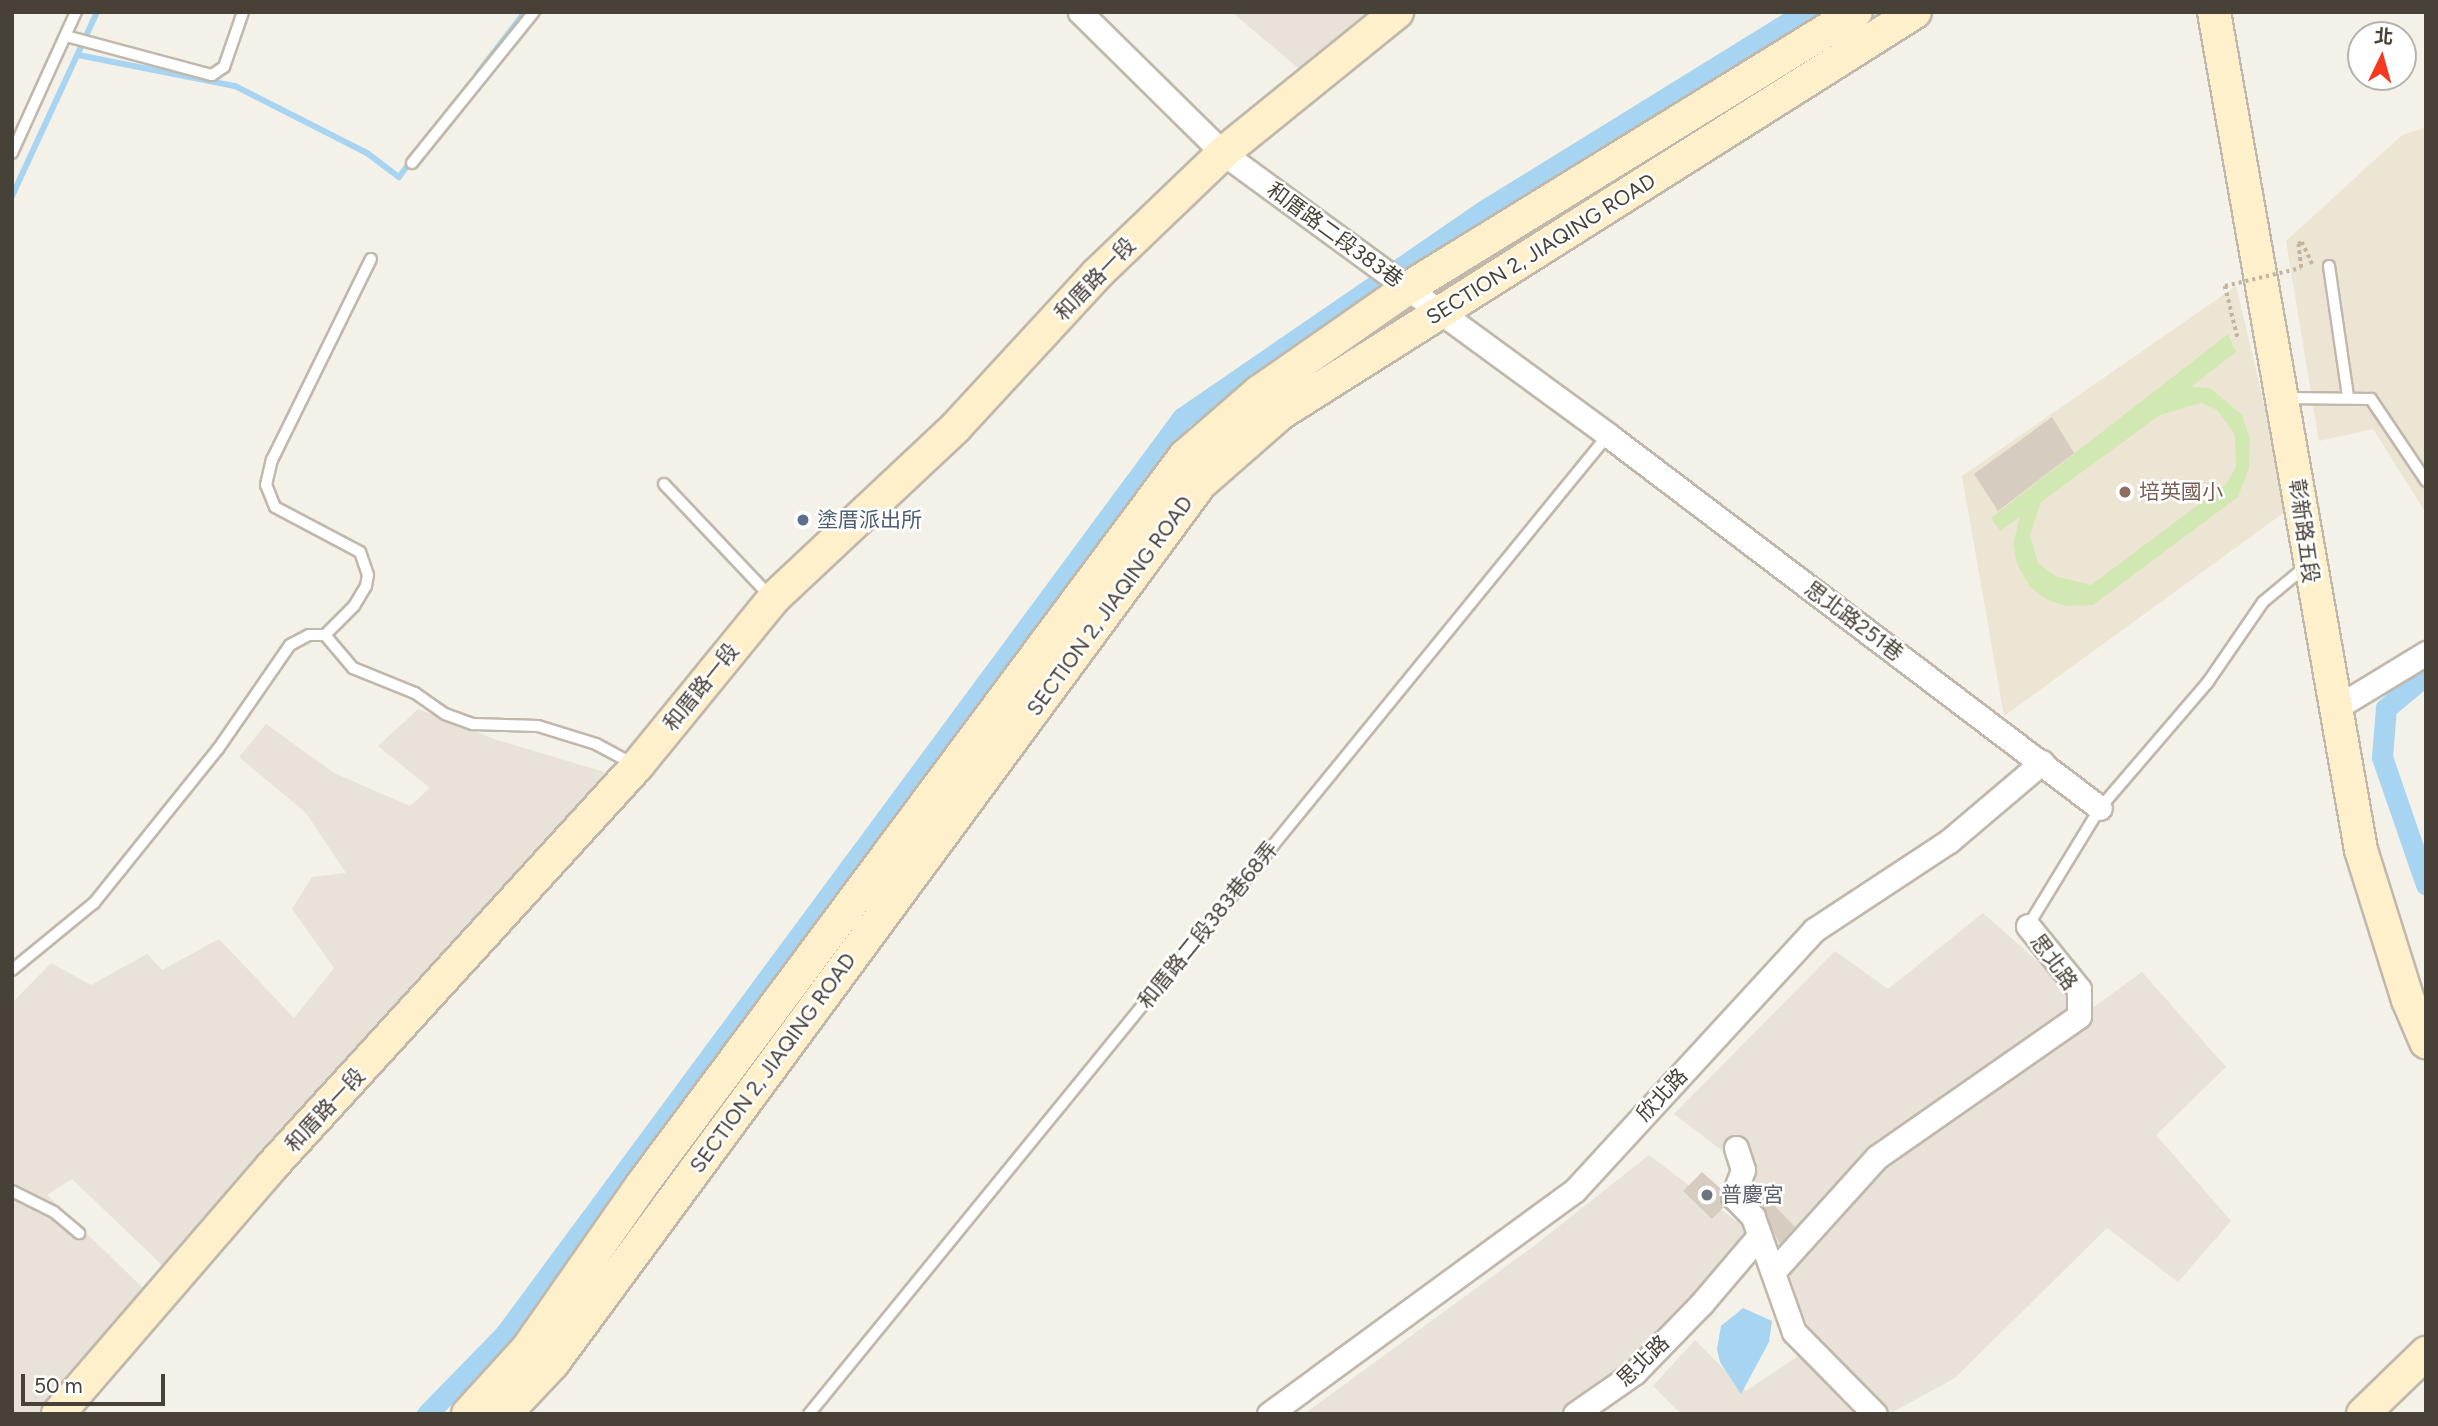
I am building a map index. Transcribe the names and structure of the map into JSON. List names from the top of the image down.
{
  "streets": {
    "street": [
      "和厝路二段383巷",
      "SECTION 2, JIAQING ROAD",
      "和厝路一段",
      "彰新路五段",
      "思北路251巷",
      "思北路",
      "欣北路"
    ],
    "lane": ["和厝路二段383巷68弄"]
  },
  "crossings": [
    ["和厝路二段383巷", "SECTION 2, JIAQING ROAD"],
    ["和厝路二段383巷", "和厝路一段"],
    ["和厝路二段383巷", "思北路251巷"],
    ["和厝路二段383巷", "和厝路二段383巷68弄"],
    ["彰新路五段", "思北路"],
    ["思北路251巷", "和厝路二段383巷68弄"],
    ["思北路251巷", "思北路"],
    ["思北路251巷", "欣北路"]
  ],
  "places": ["培英國小", "塗厝派出所", "普慶宮"],
  "scale_bar": "50 m",
  "north": "top"
}
